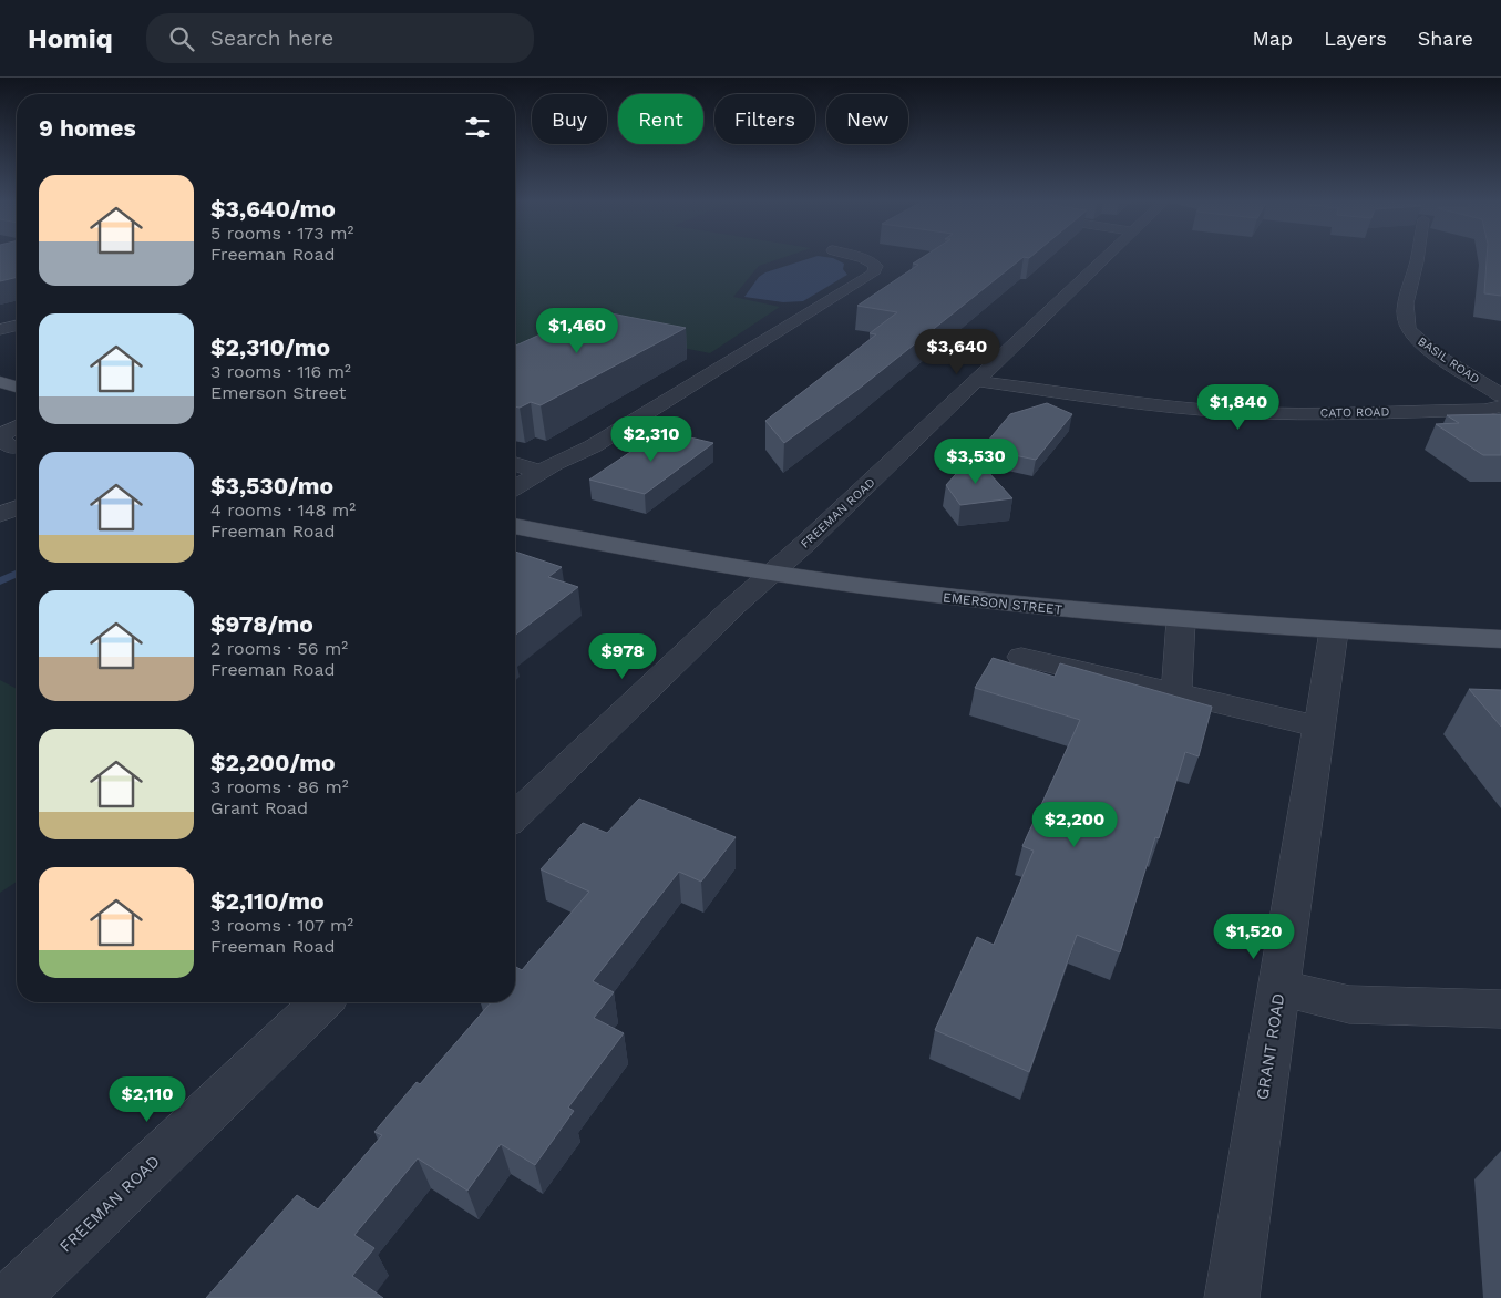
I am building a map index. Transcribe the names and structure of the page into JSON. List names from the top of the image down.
{
  "streets": {
    "main road": ["EMERSON STREET"],
    "street": [
      "BASIL ROAD",
      "CATO ROAD",
      "FREEMAN ROAD",
      "GRANT ROAD"
    ]
  },
  "crossings": [
    ["CATO ROAD", "FREEMAN ROAD"],
    ["FREEMAN ROAD", "EMERSON STREET"],
    ["EMERSON STREET", "GRANT ROAD"]
  ],
  "page": {
    "header": "Homiq",
    "search": "Search here",
    "nav": ["Map", "Layers", "Share"],
    "chip": [
      "Buy",
      "Rent",
      "Filters",
      "New"
    ],
    "heading": "9 homes",
    "list": [
      {
        "name": "$3,640/mo",
        "note": "5 rooms · 173 m² · Freeman Road"
      },
      {
        "name": "$2,310/mo",
        "note": "3 rooms · 116 m² · Emerson Street"
      },
      {
        "name": "$3,530/mo",
        "note": "4 rooms · 148 m² · Freeman Road"
      },
      {
        "name": "$978/mo",
        "note": "2 rooms · 56 m² · Freeman Road"
      },
      {
        "name": "$2,200/mo",
        "note": "3 rooms · 86 m² · Grant Road"
      },
      {
        "name": "$2,110/mo",
        "note": "3 rooms · 107 m² · Freeman Road"
      }
    ],
    "price": [
      "$1,460",
      "$3,640",
      "$1,840",
      "$2,310",
      "$3,530",
      "$978",
      "$2,200",
      "$1,520",
      "$2,110"
    ]
  }
}
